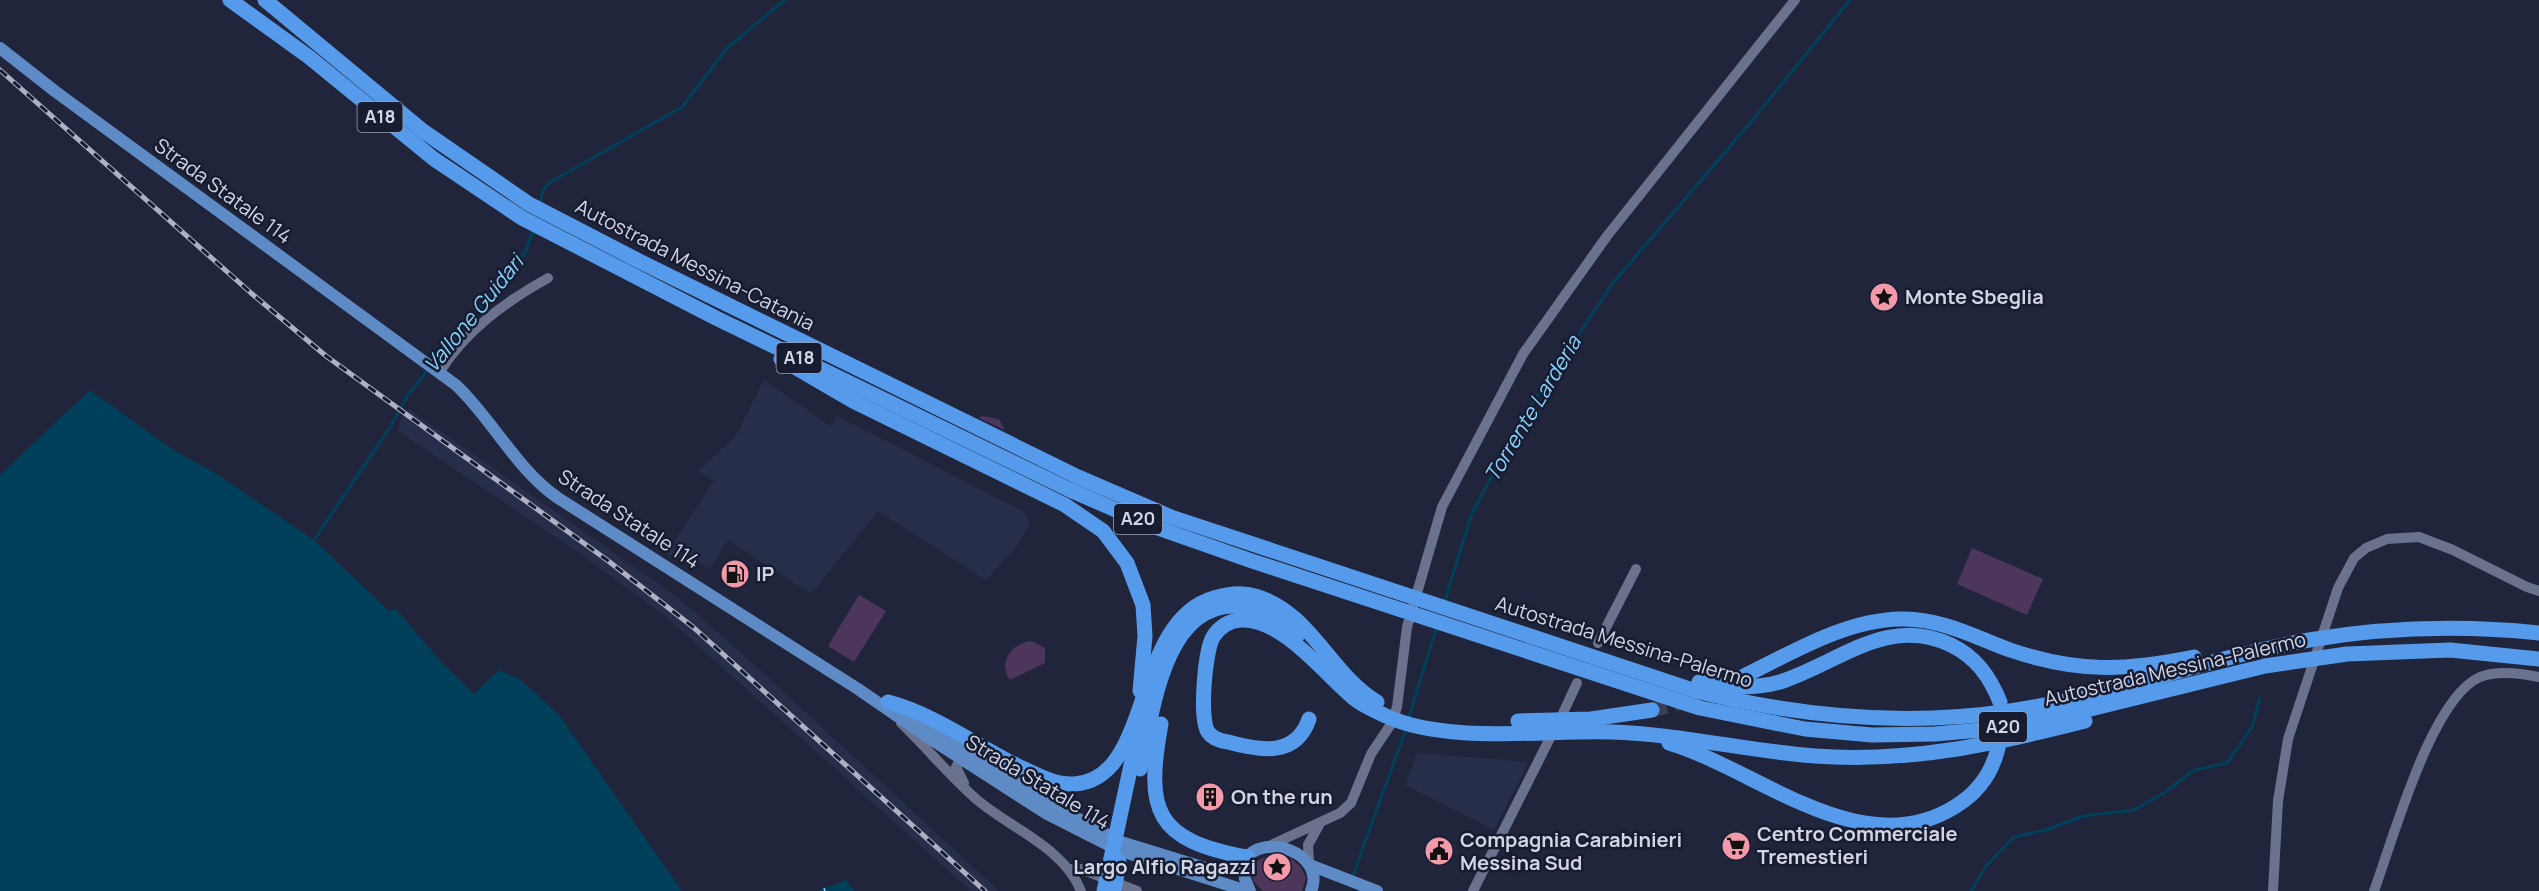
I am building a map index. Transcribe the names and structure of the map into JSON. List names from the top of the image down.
{
  "streets": {
    "highway": [
      "A18",
      "Autostrada Messina-Catania",
      "A20",
      "Autostrada Messina-Palermo"
    ],
    "main road": ["Strada Statale 114"]
  },
  "crossings": [
    ["A18", "Autostrada Messina-Catania"],
    ["Autostrada Messina-Catania", "A20"],
    ["A20", "Autostrada Messina-Palermo"]
  ],
  "water": ["Vallone Guidari", "Torrente Larderia"],
  "places": {
    "place": ["Monte Sbeglia", "Largo Alfio Ragazzi"],
    "fuel station": ["IP"],
    "building": ["On the run"],
    "supermarket": ["Centro Commerciale Tremestieri"],
    "public building": ["Compagnia Carabinieri Messina Sud"]
  }
}
